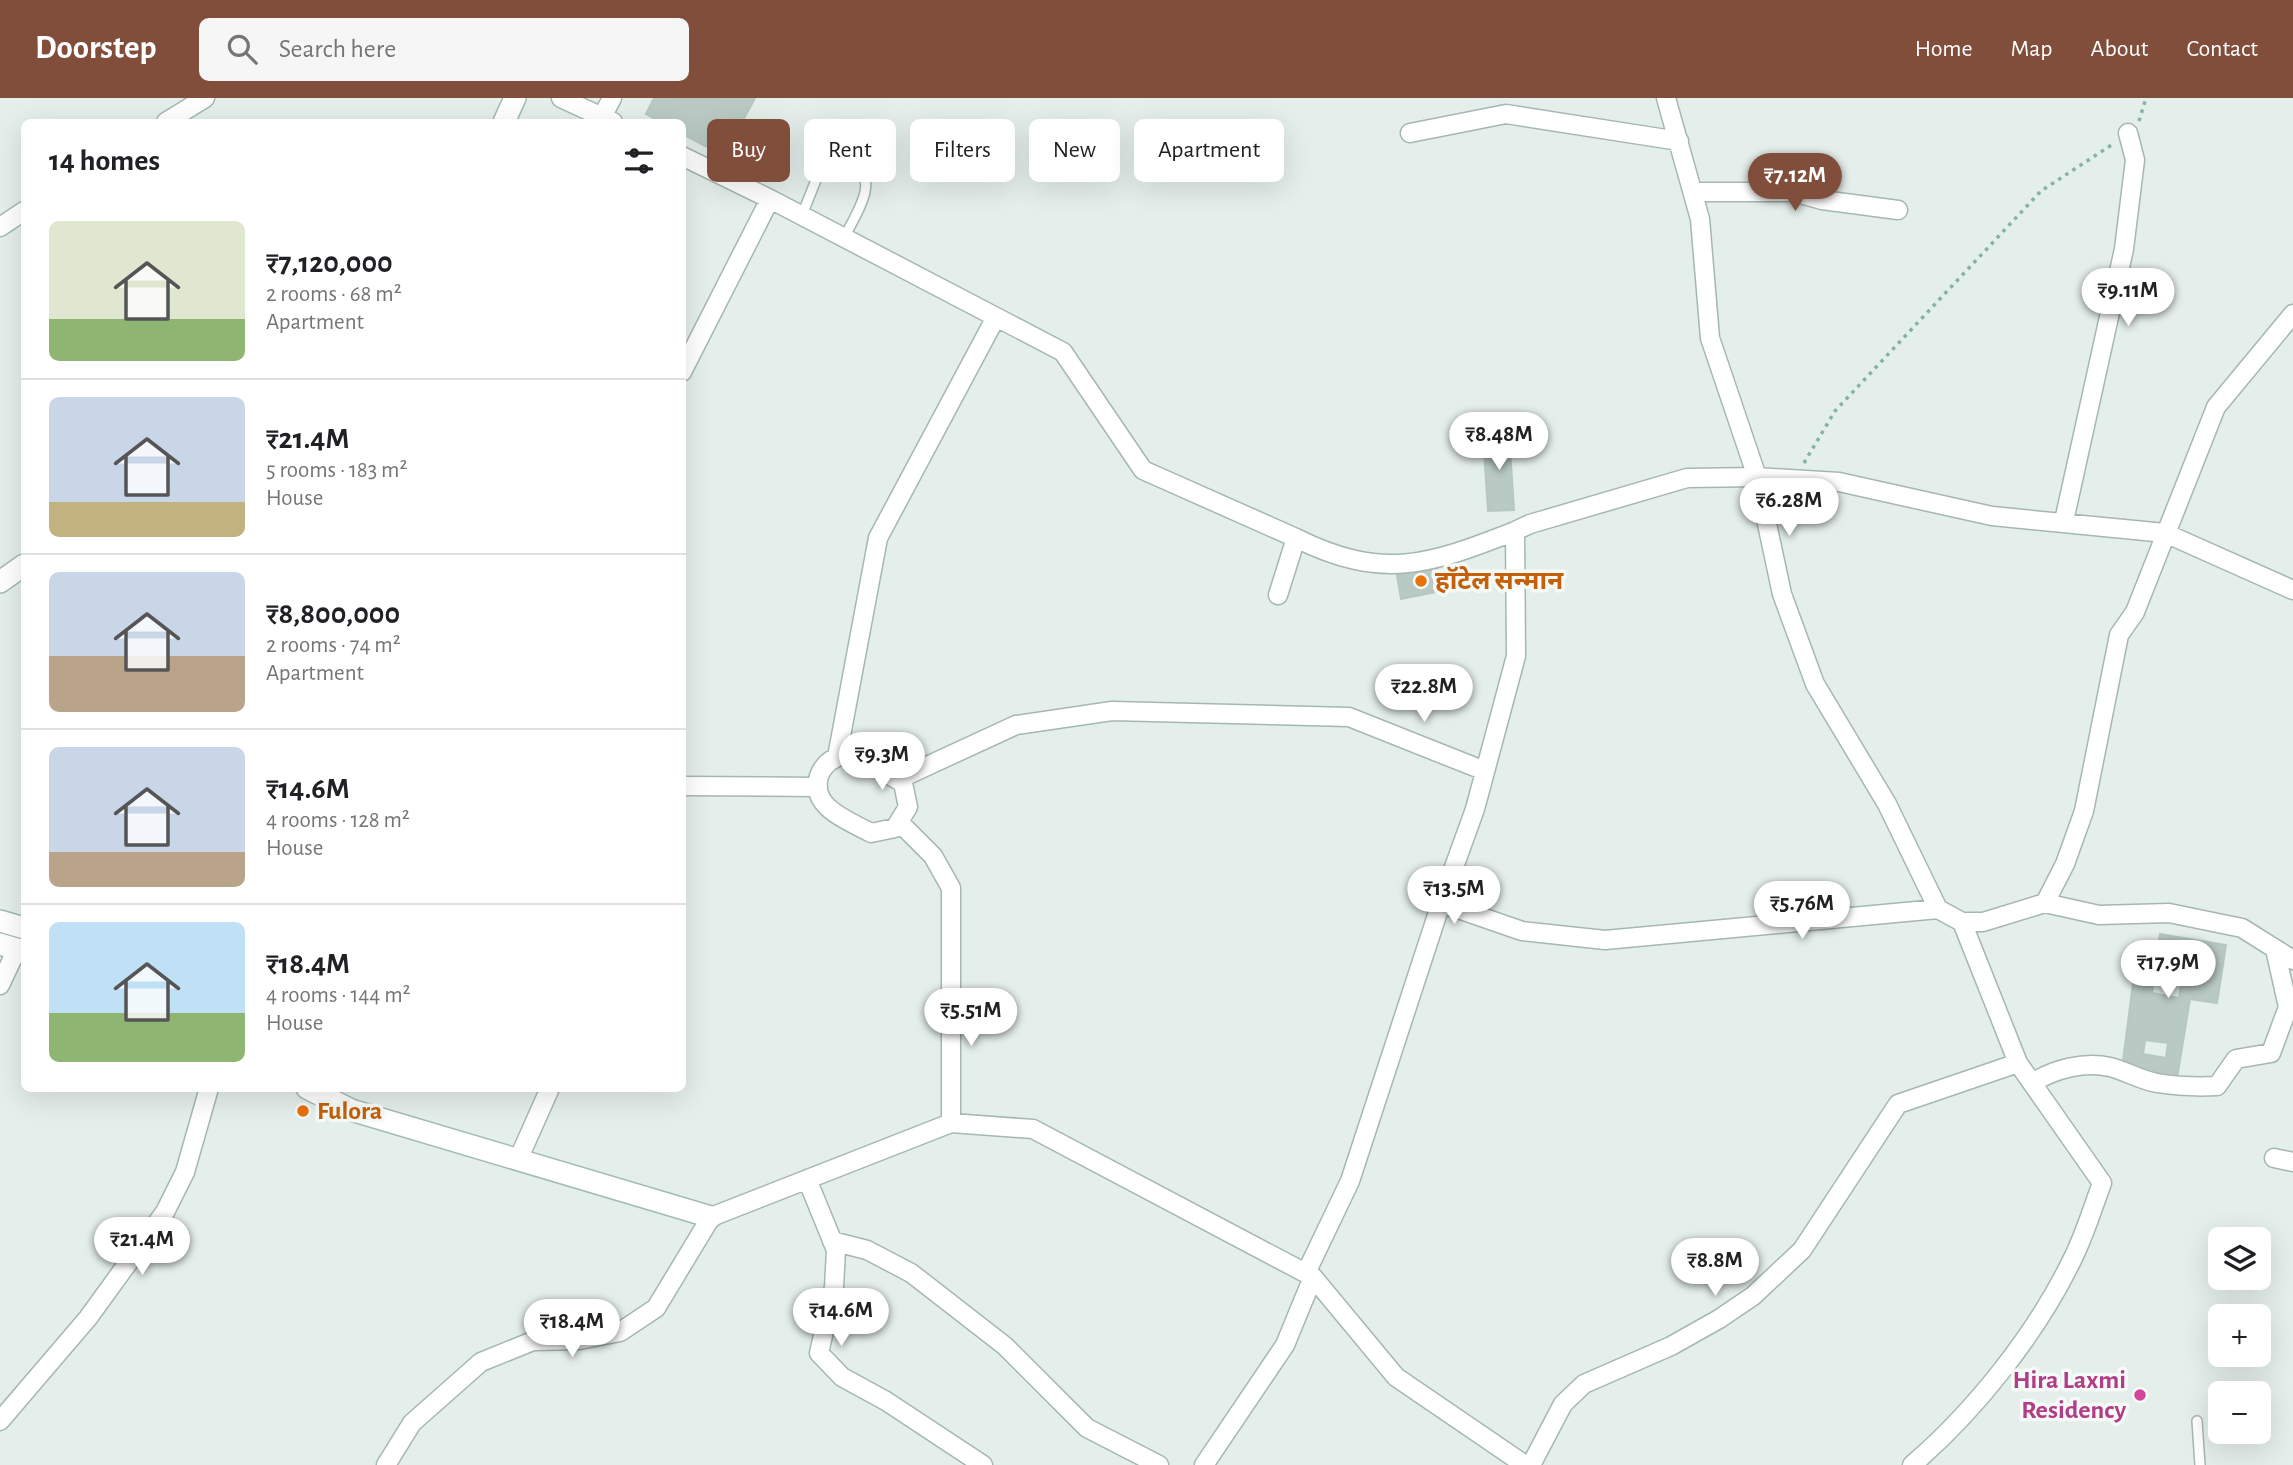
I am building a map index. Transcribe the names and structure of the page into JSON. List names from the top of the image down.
{
  "places": ["हॉटेल सन्मान", "Fulora", "Hira Laxmi Residency"],
  "page": {
    "header": "Doorstep",
    "search": "Search here",
    "nav": [
      "Home",
      "Map",
      "About",
      "Contact"
    ],
    "chip": [
      "Buy",
      "Rent",
      "Filters",
      "New",
      "Apartment"
    ],
    "heading": "14 homes",
    "price": [
      "₹7.12M",
      "₹9.11M",
      "₹8.48M",
      "₹6.28M",
      "₹22.8M",
      "₹9.3M",
      "₹13.5M",
      "₹5.76M",
      "₹17.9M",
      "₹5.51M",
      "₹21.4M",
      "₹8.8M",
      "₹14.6M",
      "₹18.4M"
    ],
    "list": [
      {
        "name": "₹7,120,000",
        "note": "2 rooms · 68 m² · Apartment"
      },
      {
        "name": "₹21.4M",
        "note": "5 rooms · 183 m² · House"
      },
      {
        "name": "₹8,800,000",
        "note": "2 rooms · 74 m² · Apartment"
      },
      {
        "name": "₹14.6M",
        "note": "4 rooms · 128 m² · House"
      },
      {
        "name": "₹18.4M",
        "note": "4 rooms · 144 m² · House"
      }
    ],
    "map_buttons": ["+", "−"]
  }
}
